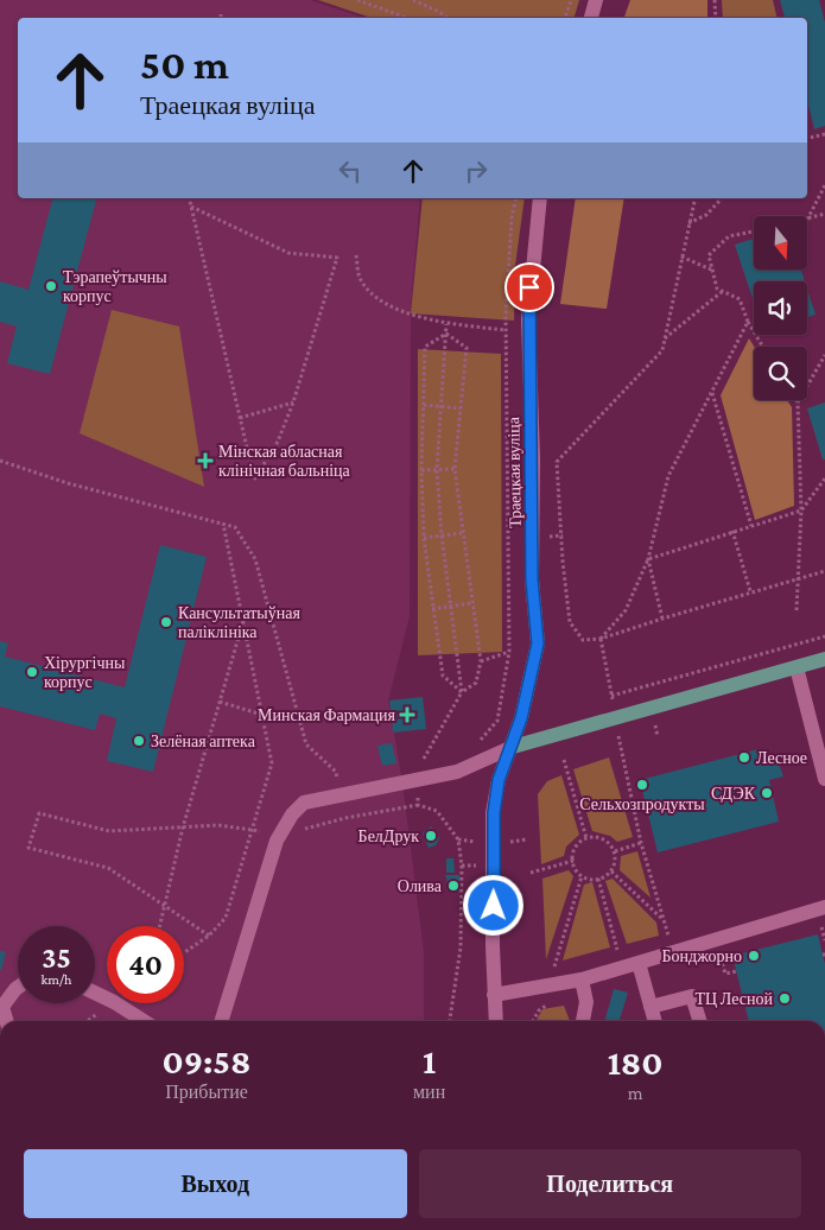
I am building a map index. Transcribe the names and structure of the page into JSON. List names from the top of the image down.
{
  "streets": {
    "street": ["Траецкая вуліца"]
  },
  "places": {
    "other": [
      "Тэрапеўтычны корпус",
      "Кансультатыўная паліклініка",
      "Хірургічны корпус",
      "Зелёная аптека",
      "Лесное",
      "Сельхозпродукты",
      "СДЭК",
      "БелДрук",
      "Олива",
      "Бонджорно",
      "ТЦ Лесной"
    ],
    "health": ["Мінская абласная клінічная бальніца", "Минская Фармация"]
  },
  "north": "bottom",
  "page": {
    "turn": ["50 m", "Траецкая вуліца"],
    "speed": "35 km/h",
    "limit": "40",
    "eta": [
      "09:58",
      "Прибытие",
      "1",
      "мин",
      "180",
      "m"
    ],
    "buttons": ["Выход", "Поделиться"]
  }
}
